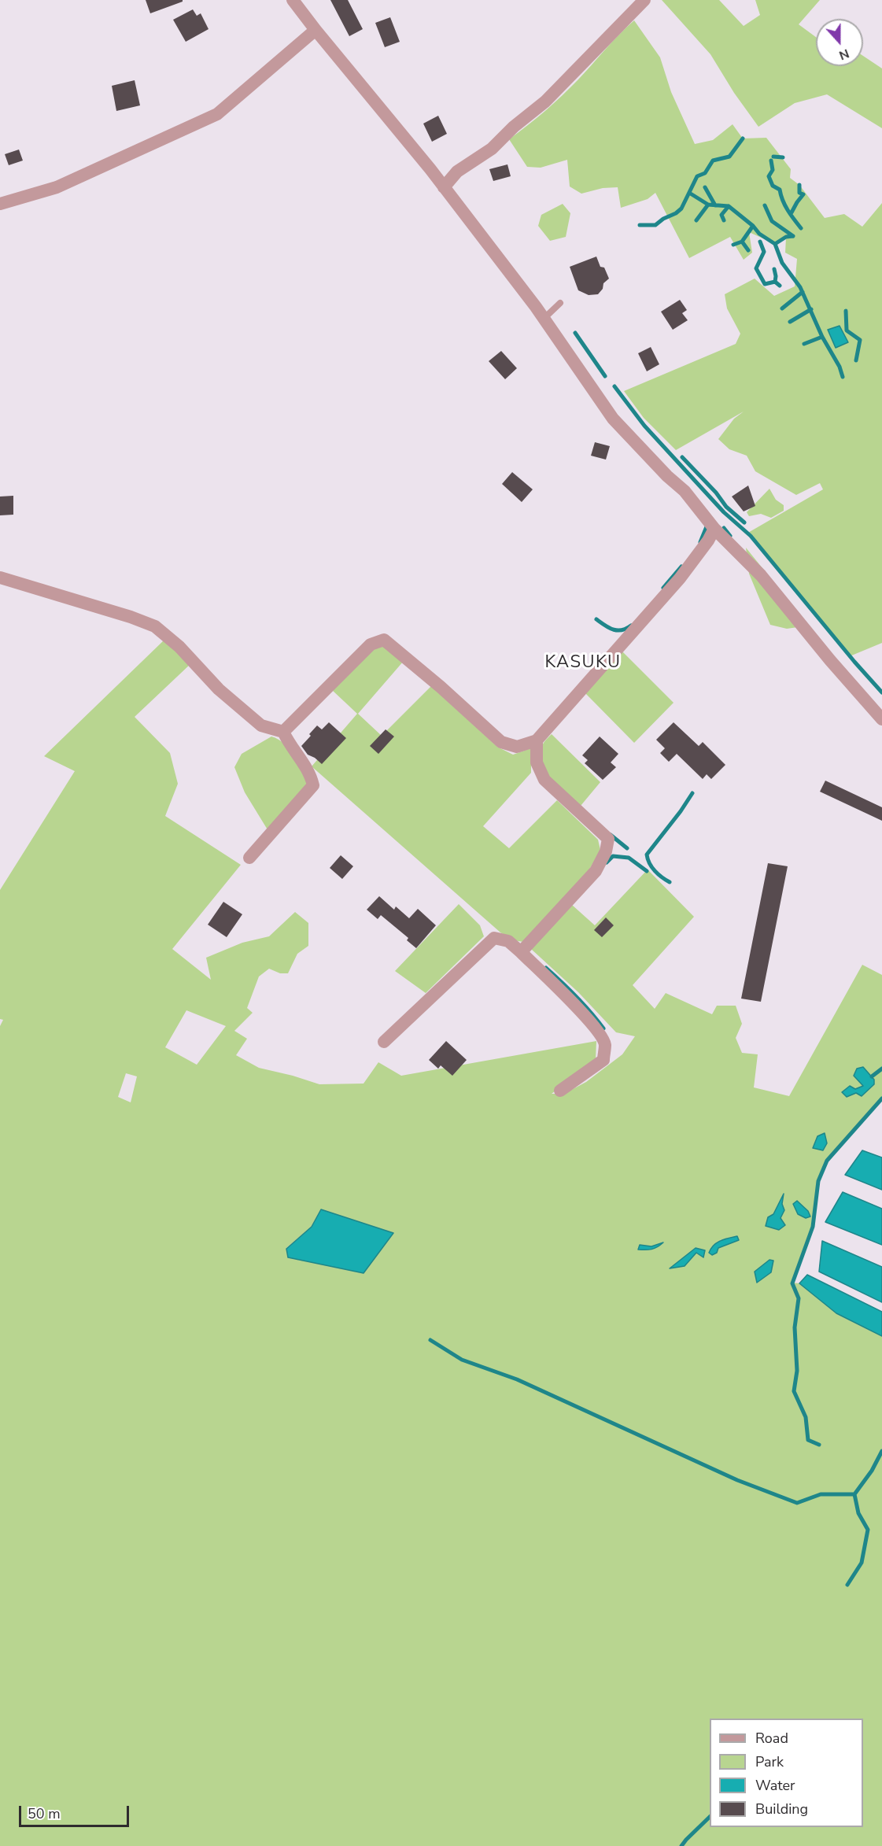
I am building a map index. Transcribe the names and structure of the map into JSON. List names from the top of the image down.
{
  "districts": ["KASUKU"],
  "legend": [
    "Road",
    "Park",
    "Water",
    "Building"
  ],
  "scale_bar": "50 m",
  "north": "bottom"
}
